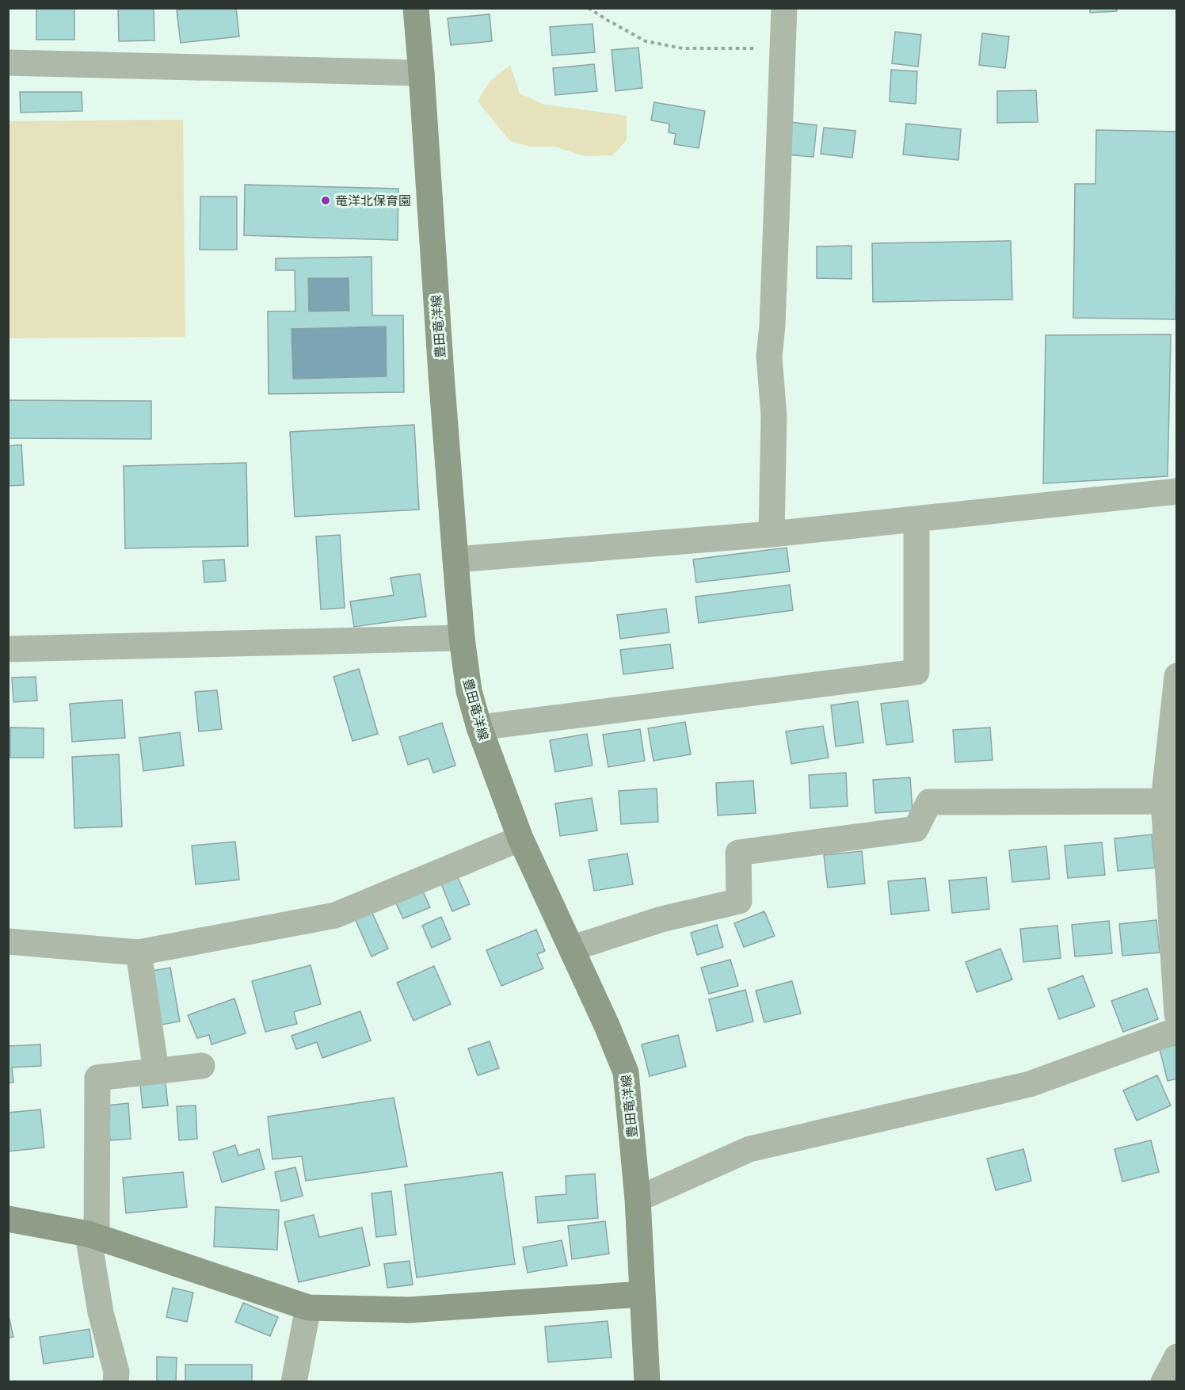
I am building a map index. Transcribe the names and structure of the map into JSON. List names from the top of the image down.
{
  "streets": {
    "main road": ["豊田竜洋線"]
  },
  "places": ["竜洋北保育園"]
}
